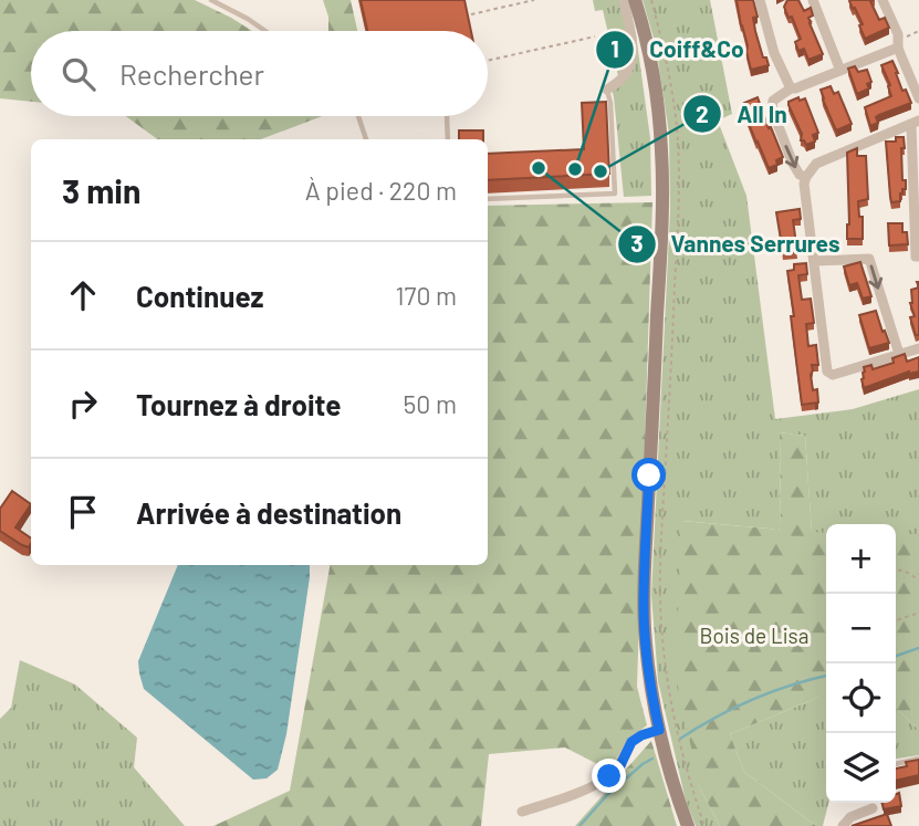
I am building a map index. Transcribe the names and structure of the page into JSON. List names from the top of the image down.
{
  "parks": ["Bois de Lisa"],
  "places": ["Vannes Serrures", "Coiff&Co", "All In"],
  "page": {
    "search": "Rechercher",
    "heading": ["3 min", "À pied · 220 m"],
    "list": [
      ["Continuez", "170 m"],
      ["Tournez à droite", "50 m"],
      "Arrivée à destination"
    ],
    "map_buttons": ["+", "−"]
  }
}
